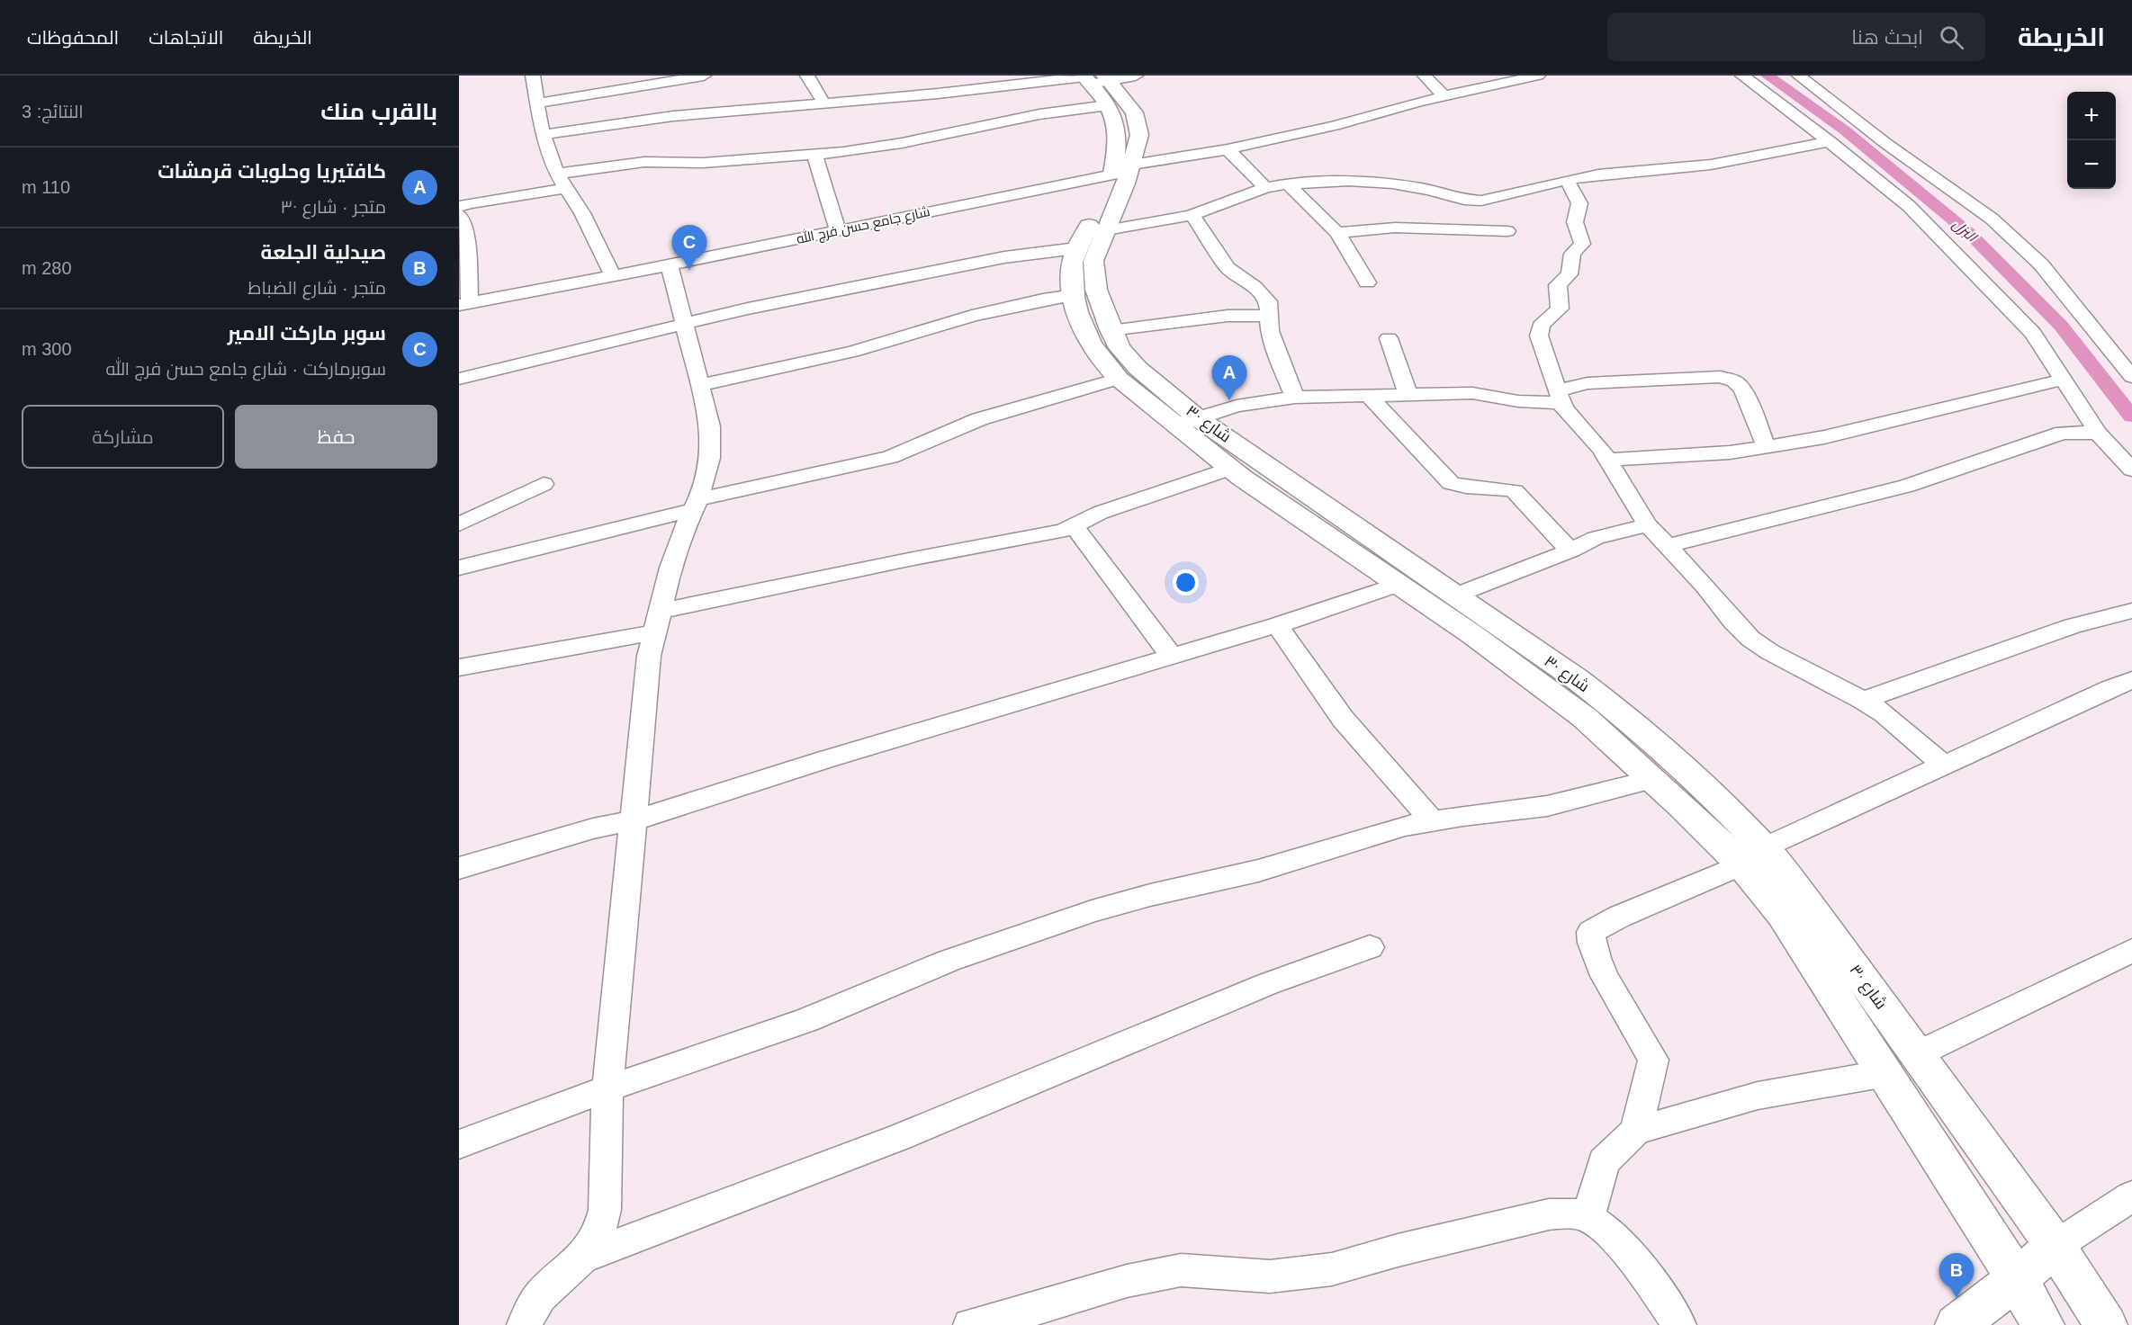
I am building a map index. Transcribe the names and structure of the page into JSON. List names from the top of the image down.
{
  "streets": {
    "street": ["شارع جامع حسن فرج الله", "شارع ٣٠"]
  },
  "crossings": [
    ["شارع جامع حسن فرج الله", "شارع ٣٠"]
  ],
  "water": ["البزل"],
  "page": {
    "header": "الخريطة",
    "search": "ابحث هنا",
    "nav": ["الخريطة", "الاتجاهات", "المحفوظات"],
    "heading": ["بالقرب منك", "النتائج: 3"],
    "map_buttons": ["+", "−"],
    "list": [
      {
        "mark": "A",
        "name": "كافتيريا وحلويات قرمشات",
        "note": "متجر · شارع ٣٠",
        "value": "110 m"
      },
      {
        "mark": "B",
        "name": "صيدلية الجلعة",
        "note": "متجر · شارع الضباط",
        "value": "280 m"
      },
      {
        "mark": "C",
        "name": "سوبر ماركت الامير",
        "note": "سوبرماركت · شارع جامع حسن فرج الله",
        "value": "300 m"
      }
    ],
    "pins": ["C", "A", "B"],
    "buttons": ["حفظ", "مشاركة"]
  }
}
